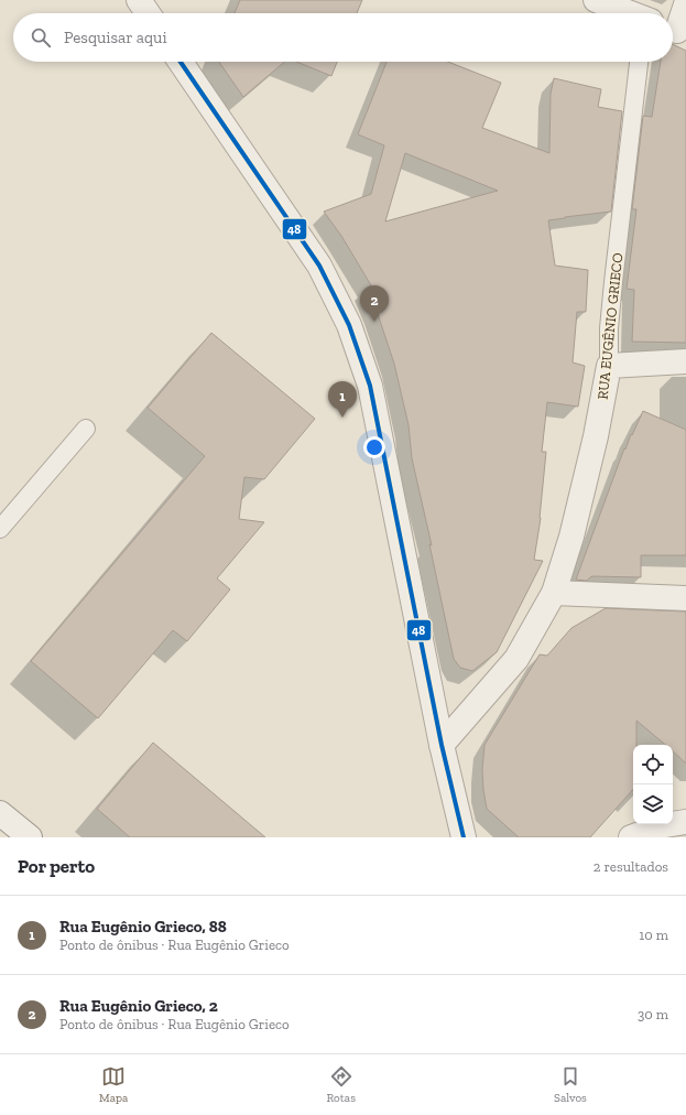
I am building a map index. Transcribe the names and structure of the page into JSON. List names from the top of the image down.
{
  "streets": {
    "street": ["RUA EUGÊNIO GRIECO"]
  },
  "lines": ["transit line 48"],
  "page": {
    "search": "Pesquisar aqui",
    "pins": ["2", "1"],
    "heading": ["Por perto", "2 resultados"],
    "list": [
      {
        "mark": "1",
        "name": "Rua Eugênio Grieco, 88",
        "note": "Ponto de ônibus · Rua Eugênio Grieco",
        "value": "10 m"
      },
      {
        "mark": "2",
        "name": "Rua Eugênio Grieco, 2",
        "note": "Ponto de ônibus · Rua Eugênio Grieco",
        "value": "30 m"
      }
    ],
    "nav": ["Mapa", "Rotas", "Salvos"]
  }
}
